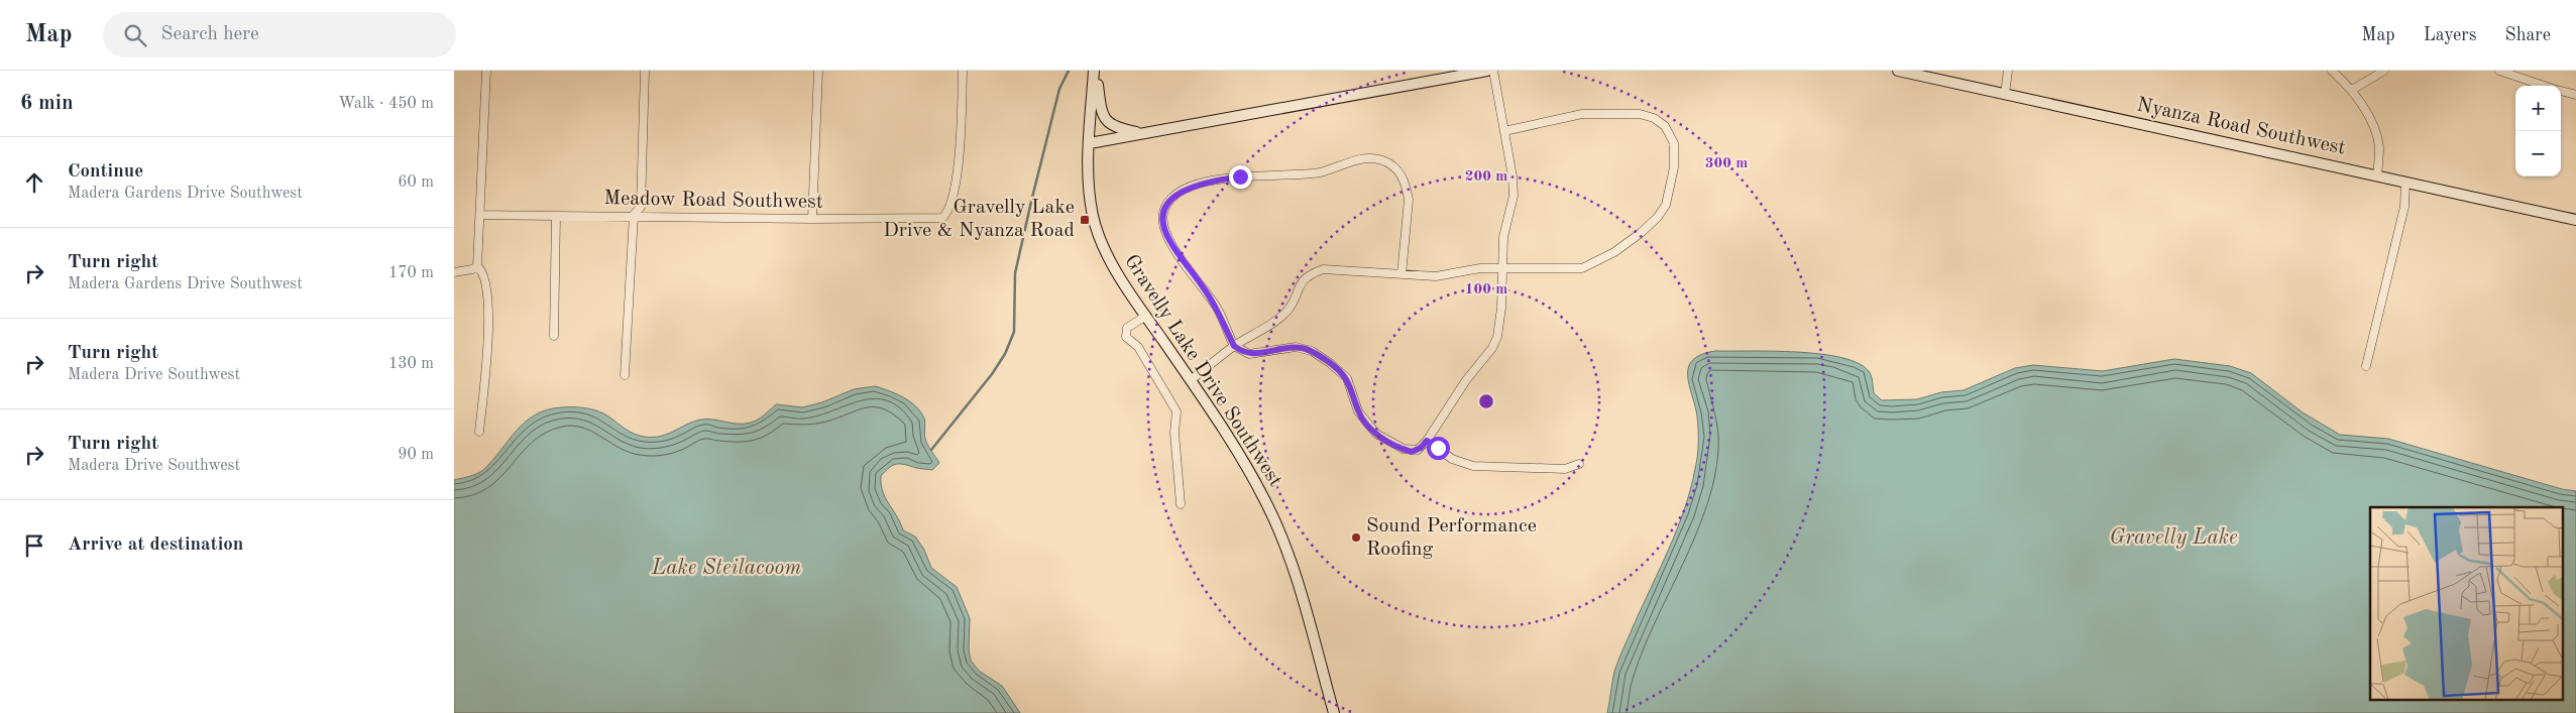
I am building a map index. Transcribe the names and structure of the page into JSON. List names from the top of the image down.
{
  "streets": {
    "street": ["Nyanza Road Southwest", "Meadow Road Southwest", "Gravelly Lake Drive Southwest"]
  },
  "water": ["Gravelly Lake", "Lake Steilacoom"],
  "places": {
    "transit": ["Gravelly Lake Drive & Nyanza Road"],
    "other": ["Sound Performance Roofing"]
  },
  "page": {
    "header": "Map",
    "search": "Search here",
    "nav": ["Map", "Layers", "Share"],
    "heading": ["6 min", "Walk · 450 m"],
    "map_buttons": ["+", "−"],
    "list": [
      ["Continue", "Madera Gardens Drive Southwest", "60 m"],
      ["Turn right", "Madera Gardens Drive Southwest", "170 m"],
      ["Turn right", "Madera Drive Southwest", "130 m"],
      ["Turn right", "Madera Drive Southwest", "90 m"],
      "Arrive at destination"
    ]
  },
  "rings": ["300 m", "200 m", "100 m"]
}
